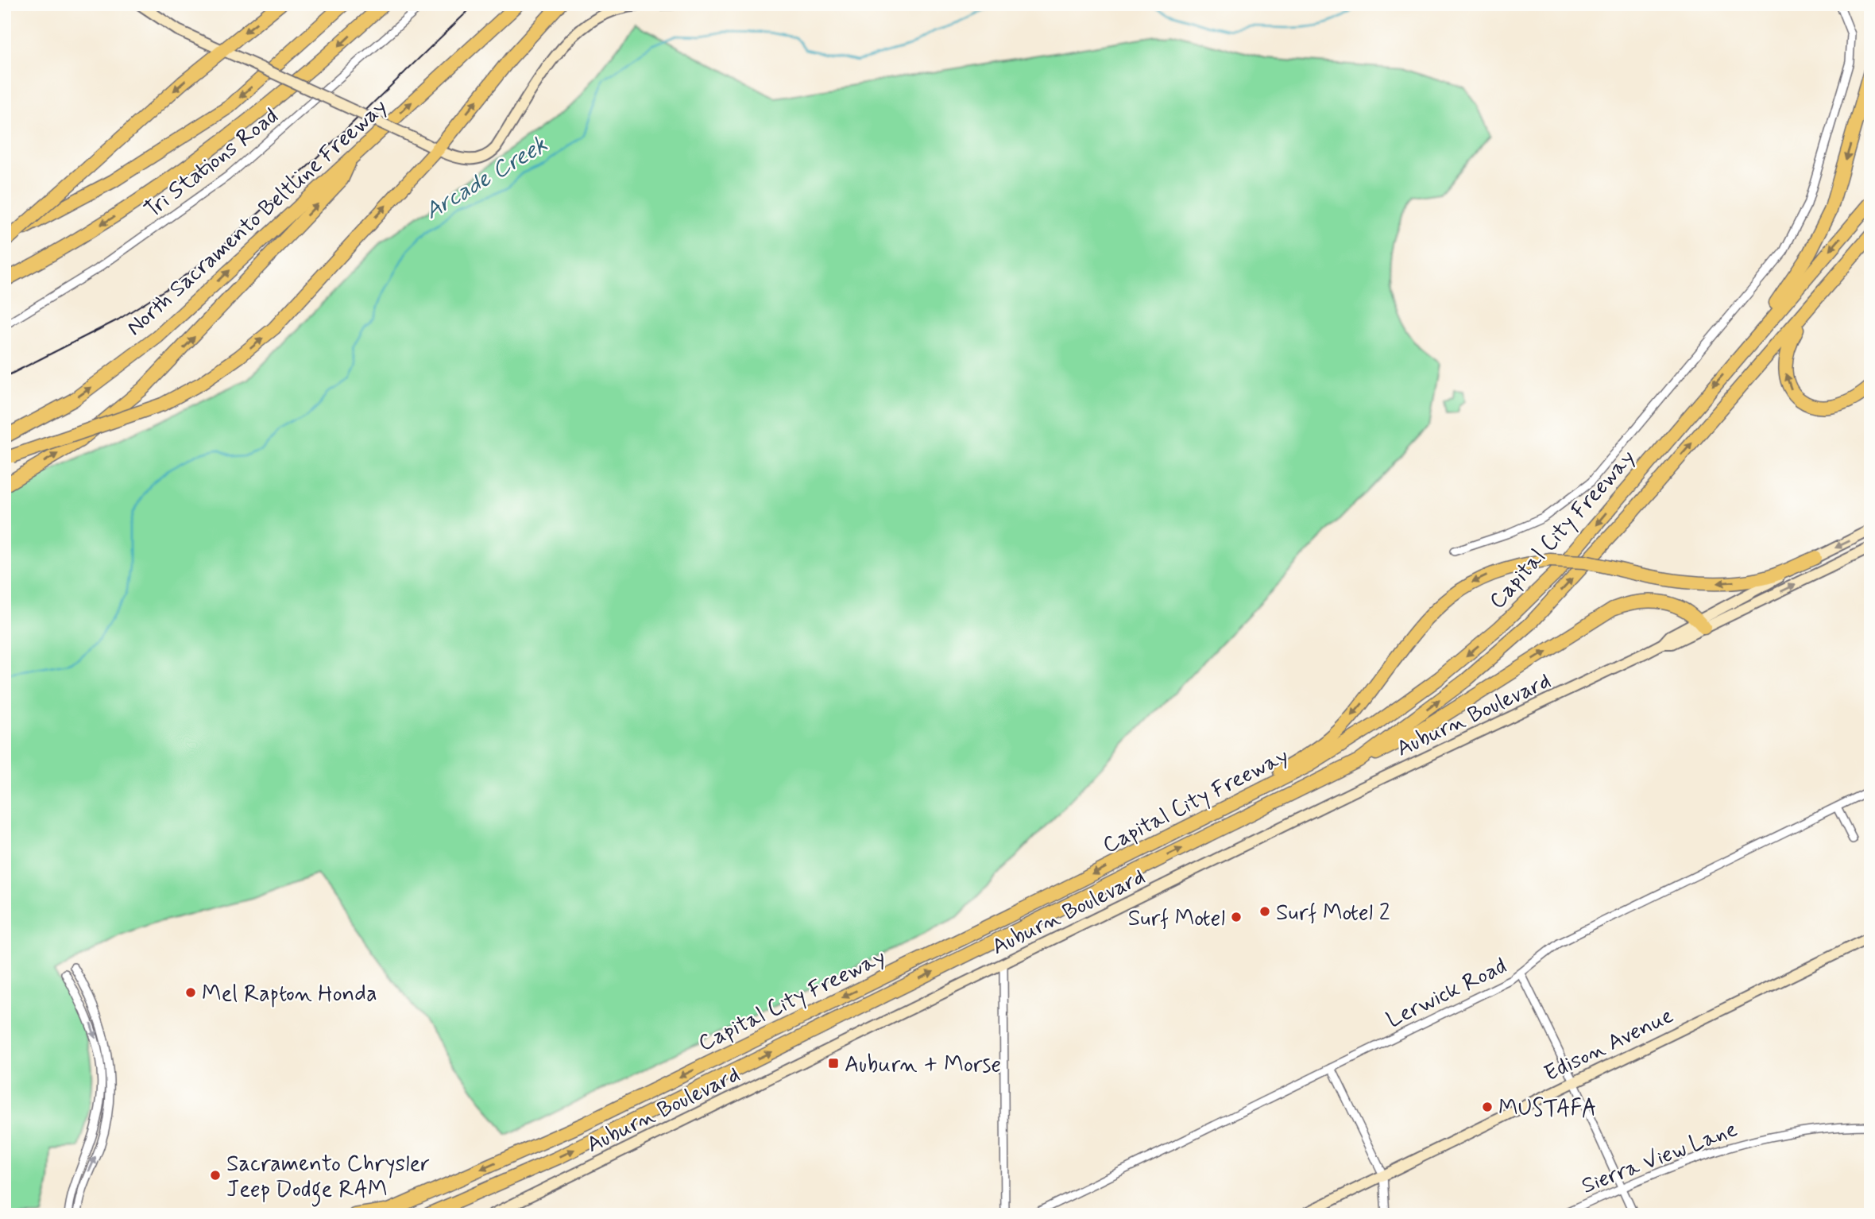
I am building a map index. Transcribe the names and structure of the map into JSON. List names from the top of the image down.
{
  "streets": {
    "highway": ["North Sacramento Beltline Freeway", "Capital City Freeway"],
    "main road": ["Auburn Boulevard", "Edison Avenue"],
    "street": ["Tri Stations Road", "Lerwick Road", "Sierra View Lane"]
  },
  "water": ["Arcade Creek"],
  "places": {
    "other": [
      "Surf Motel 2",
      "Surf Motel",
      "Mel Rapton Honda",
      "MUSTAFA",
      "Sacramento Chrysler Jeep Dodge RAM"
    ],
    "transit": ["Auburn + Morse"]
  }
}
